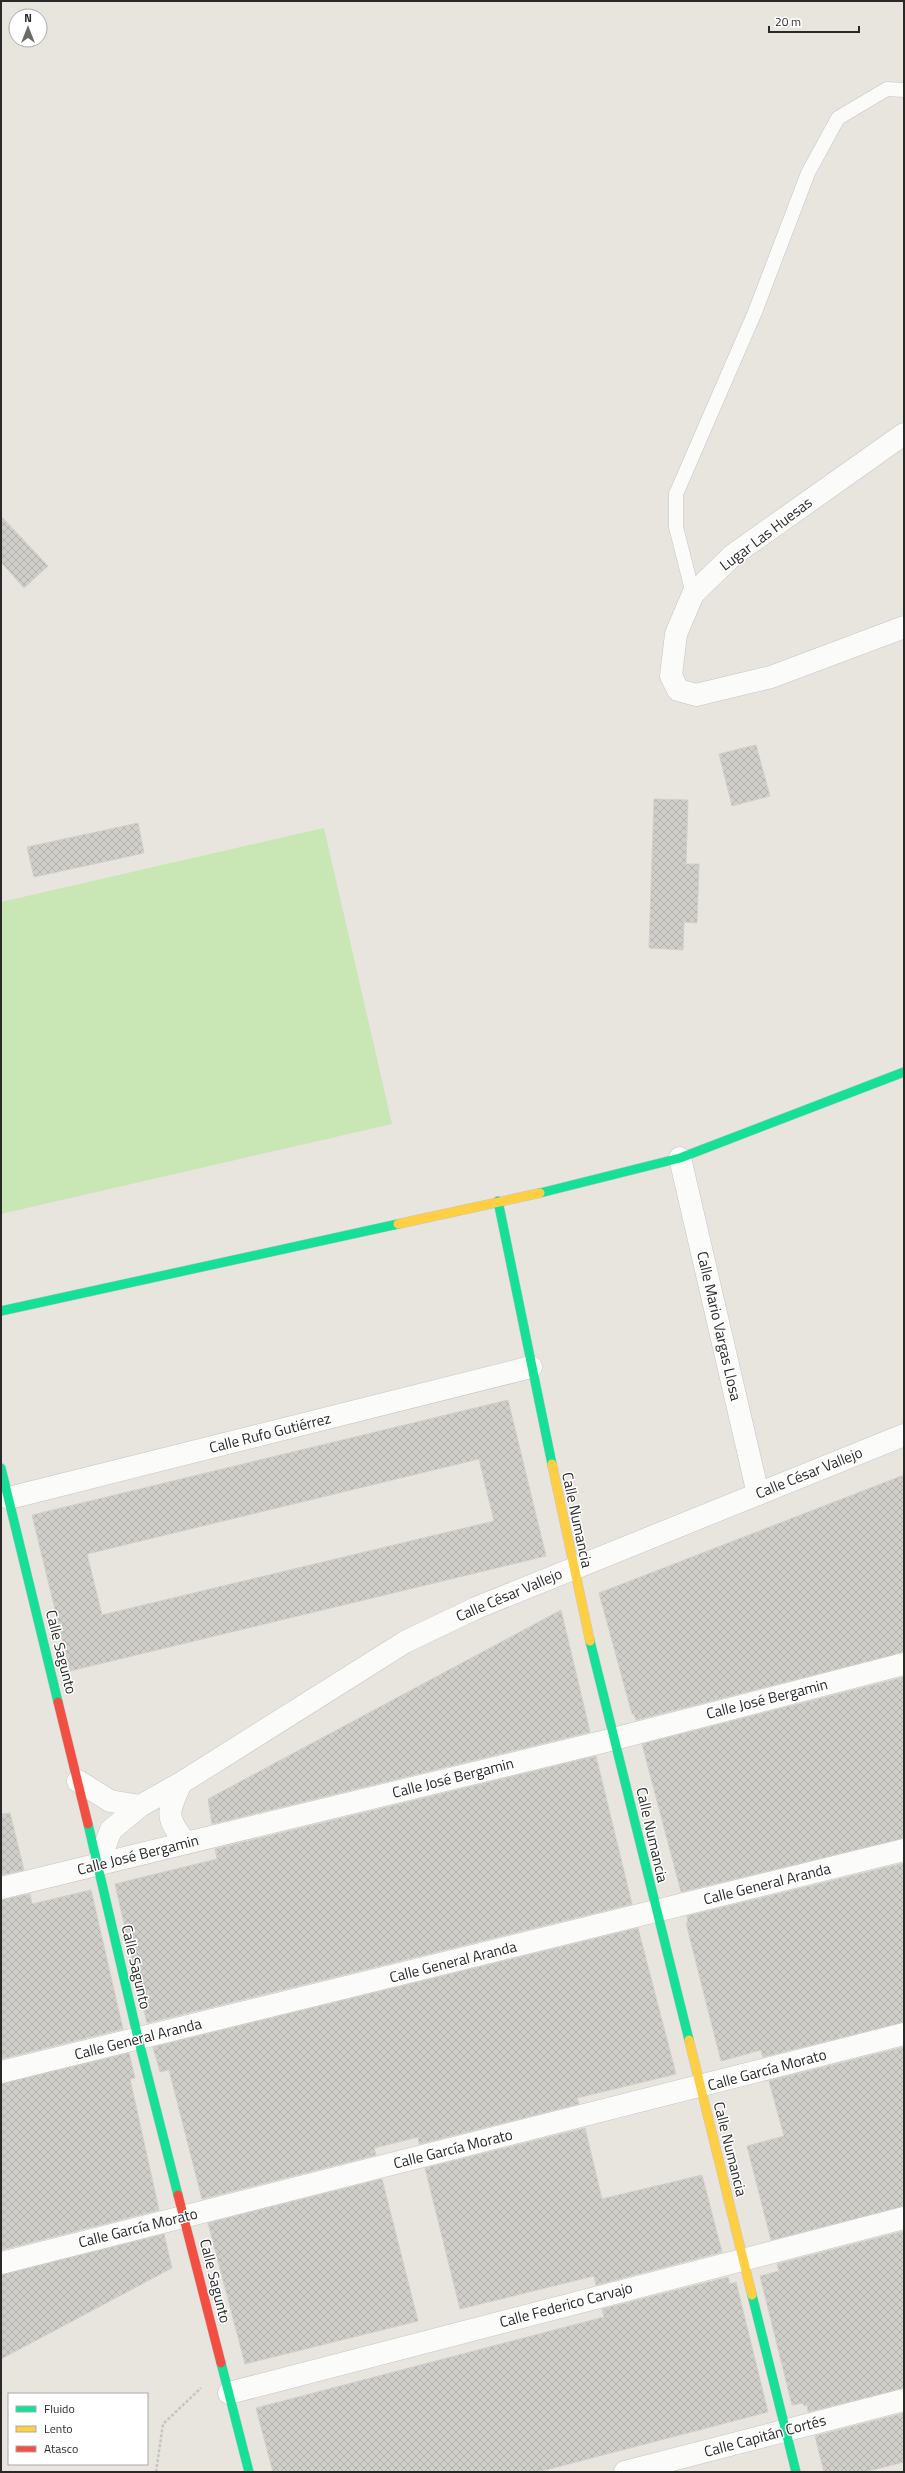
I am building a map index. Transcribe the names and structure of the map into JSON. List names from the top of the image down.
{
  "streets": {
    "street": [
      "Lugar Las Huesas",
      "Calle Mario Vargas Llosa",
      "Calle Rufo Gutiérrez",
      "Calle César Vallejo",
      "Calle Numancia",
      "Calle Sagunto",
      "Calle José Bergamin",
      "Calle General Aranda",
      "Calle García Morato",
      "Calle Federico Carvajo",
      "Calle Capitán Cortés"
    ]
  },
  "crossings": [
    ["Calle Mario Vargas Llosa", "Calle César Vallejo"],
    ["Calle Rufo Gutiérrez", "Calle Numancia"],
    ["Calle Rufo Gutiérrez", "Calle Sagunto"],
    ["Calle César Vallejo", "Calle Numancia"],
    ["Calle César Vallejo", "Calle Sagunto"],
    ["Calle César Vallejo", "Calle José Bergamin"],
    ["Calle Numancia", "Calle José Bergamin"],
    ["Calle Numancia", "Calle General Aranda"],
    ["Calle Numancia", "Calle García Morato"],
    ["Calle Numancia", "Calle Federico Carvajo"],
    ["Calle Numancia", "Calle Capitán Cortés"],
    ["Calle Sagunto", "Calle José Bergamin"],
    ["Calle Sagunto", "Calle General Aranda"],
    ["Calle Sagunto", "Calle García Morato"],
    ["Calle Sagunto", "Calle Federico Carvajo"]
  ],
  "legend": ["Fluido", "Lento", "Atasco"],
  "scale_bar": "20 m",
  "north": "top"
}
